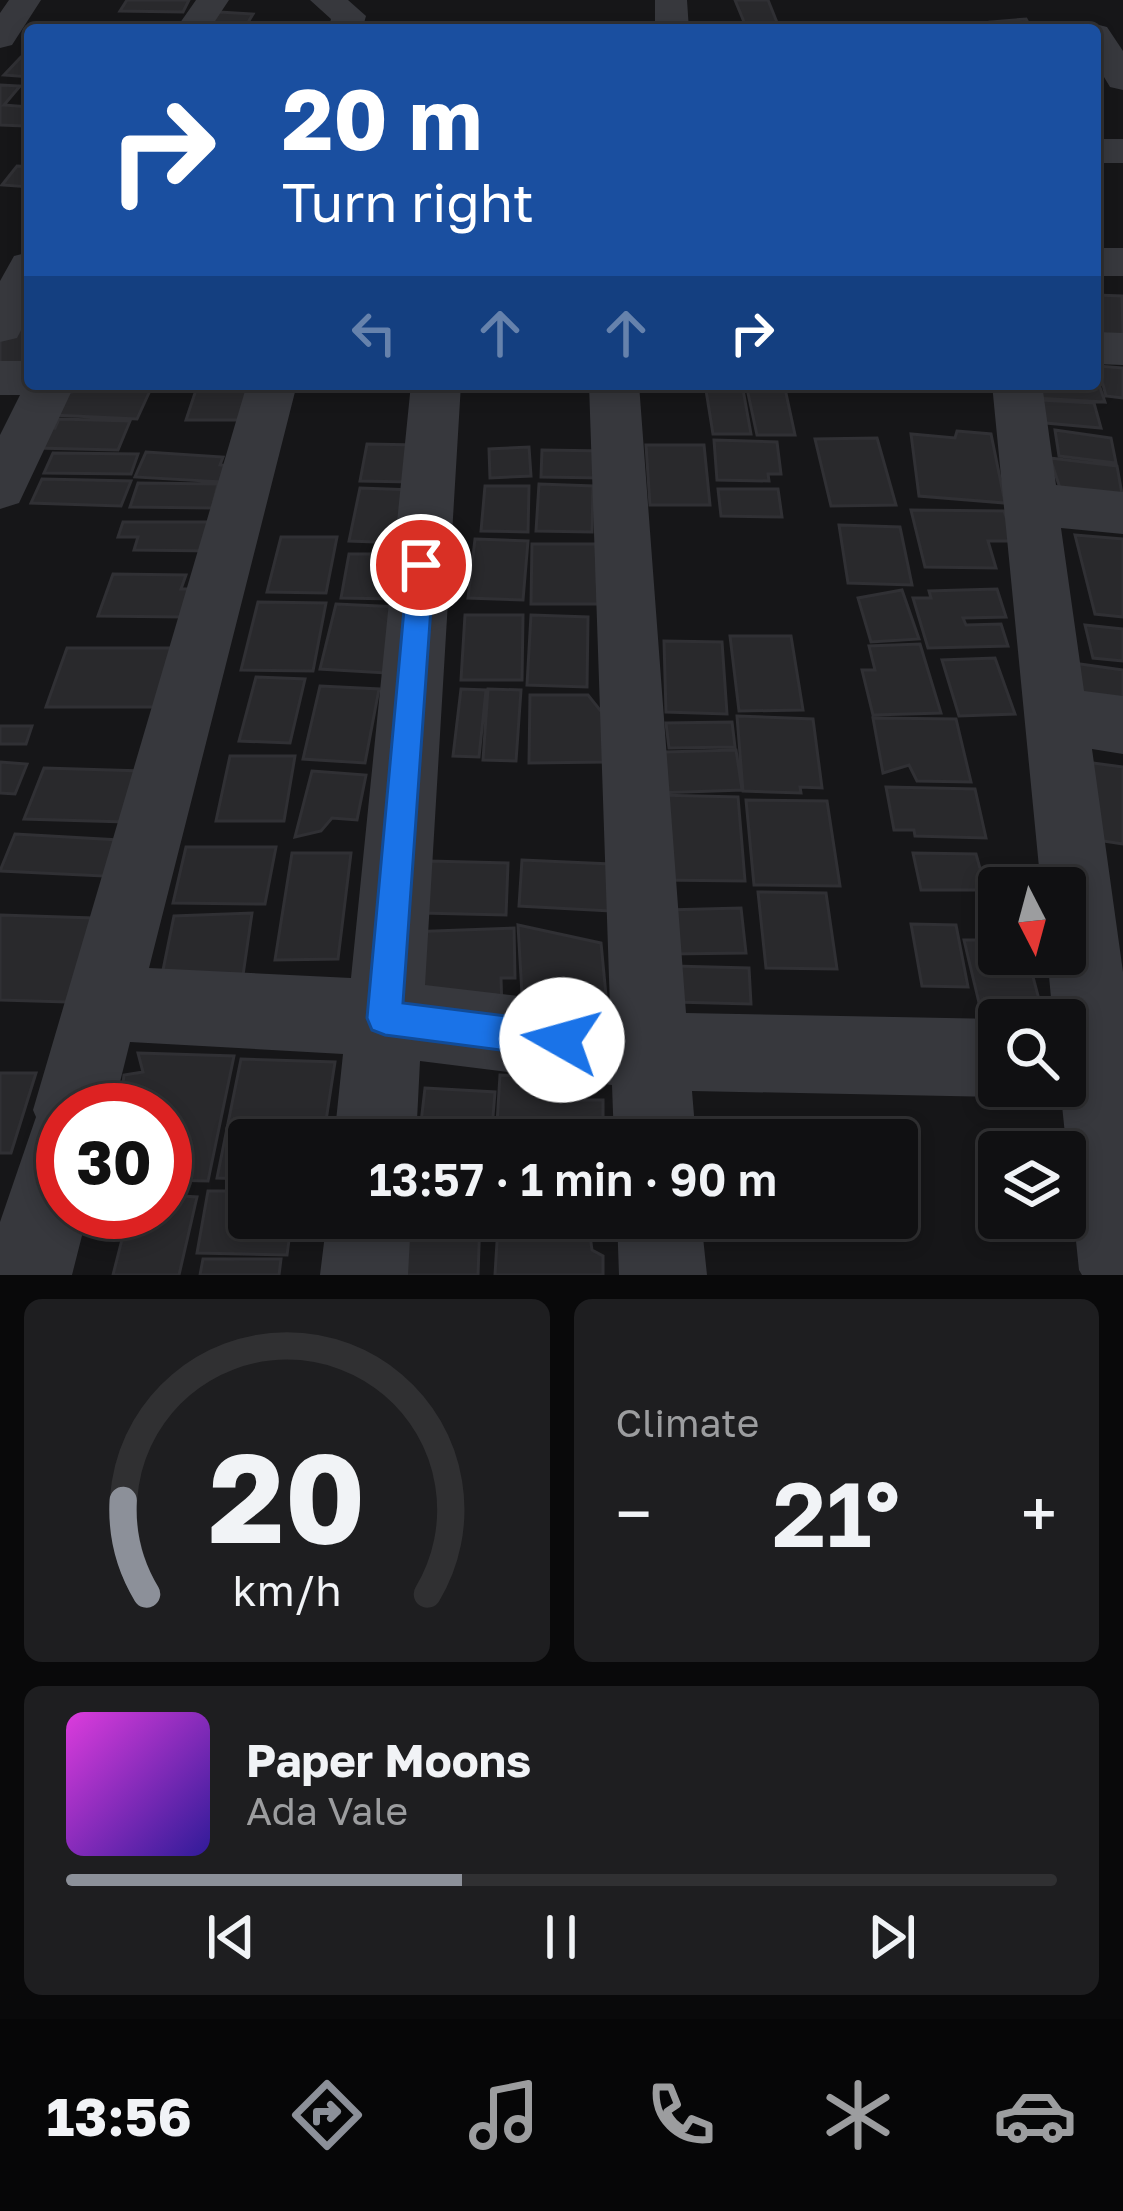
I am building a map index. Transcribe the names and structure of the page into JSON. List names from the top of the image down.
{
  "north": "bottom",
  "page": {
    "turn": ["20 m", "Turn right"],
    "limit": "30",
    "trip": "13:57 · 1 min · 90 m",
    "tile": "Climate",
    "heat": ["−", "21°", "+"],
    "song": ["Paper Moons", "Ada Vale"],
    "tabs": "13:56",
    "gauge": ["20", "km/h"]
  }
}
